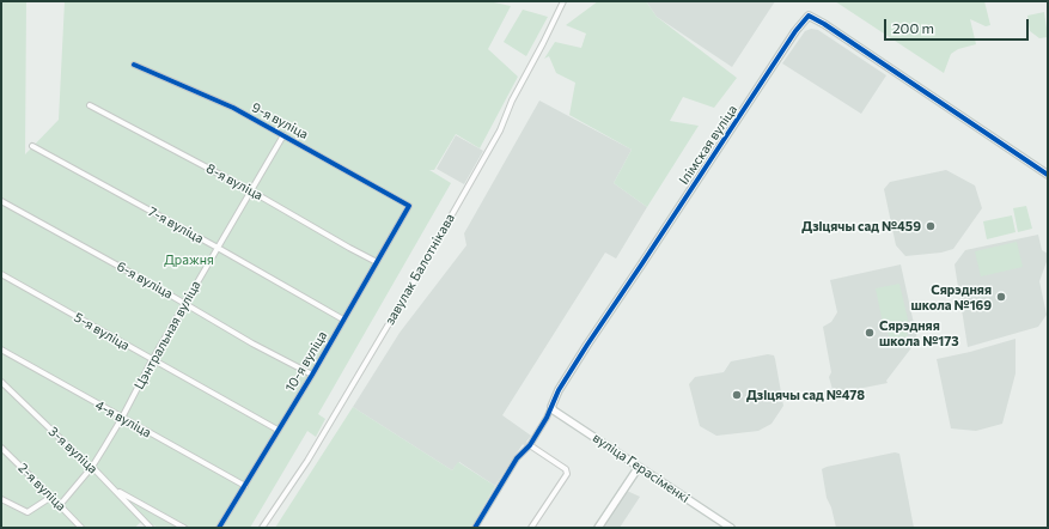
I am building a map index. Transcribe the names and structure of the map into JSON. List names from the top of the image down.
{
  "streets": {
    "street": [
      "9-я вуліца",
      "Ілімская вуліца",
      "8-я вуліца",
      "7-я вуліца",
      "завулак Балотнікава",
      "6-я вуліца",
      "5-я вуліца",
      "Цэнтральная вуліца",
      "10-я вуліца",
      "4-я вуліца",
      "3-я вуліца",
      "вуліца Герасіменкі",
      "2-я вуліца"
    ]
  },
  "crossings": [
    ["9-я вуліца", "Цэнтральная вуліца"],
    ["9-я вуліца", "10-я вуліца"],
    ["Ілімская вуліца", "вуліца Герасіменкі"],
    ["8-я вуліца", "Цэнтральная вуліца"],
    ["8-я вуліца", "10-я вуліца"],
    ["7-я вуліца", "Цэнтральная вуліца"],
    ["7-я вуліца", "10-я вуліца"],
    ["6-я вуліца", "Цэнтральная вуліца"],
    ["6-я вуліца", "10-я вуліца"],
    ["5-я вуліца", "Цэнтральная вуліца"],
    ["5-я вуліца", "10-я вуліца"],
    ["Цэнтральная вуліца", "4-я вуліца"],
    ["Цэнтральная вуліца", "3-я вуліца"],
    ["Цэнтральная вуліца", "2-я вуліца"],
    ["10-я вуліца", "4-я вуліца"]
  ],
  "parks": ["Дражня"],
  "places": [
    "Дзіцячы сад №459",
    "Сярэдняя школа №169",
    "Сярэдняя школа №173",
    "Дзіцячы сад №478"
  ],
  "scale_bar": "200 m"
}
